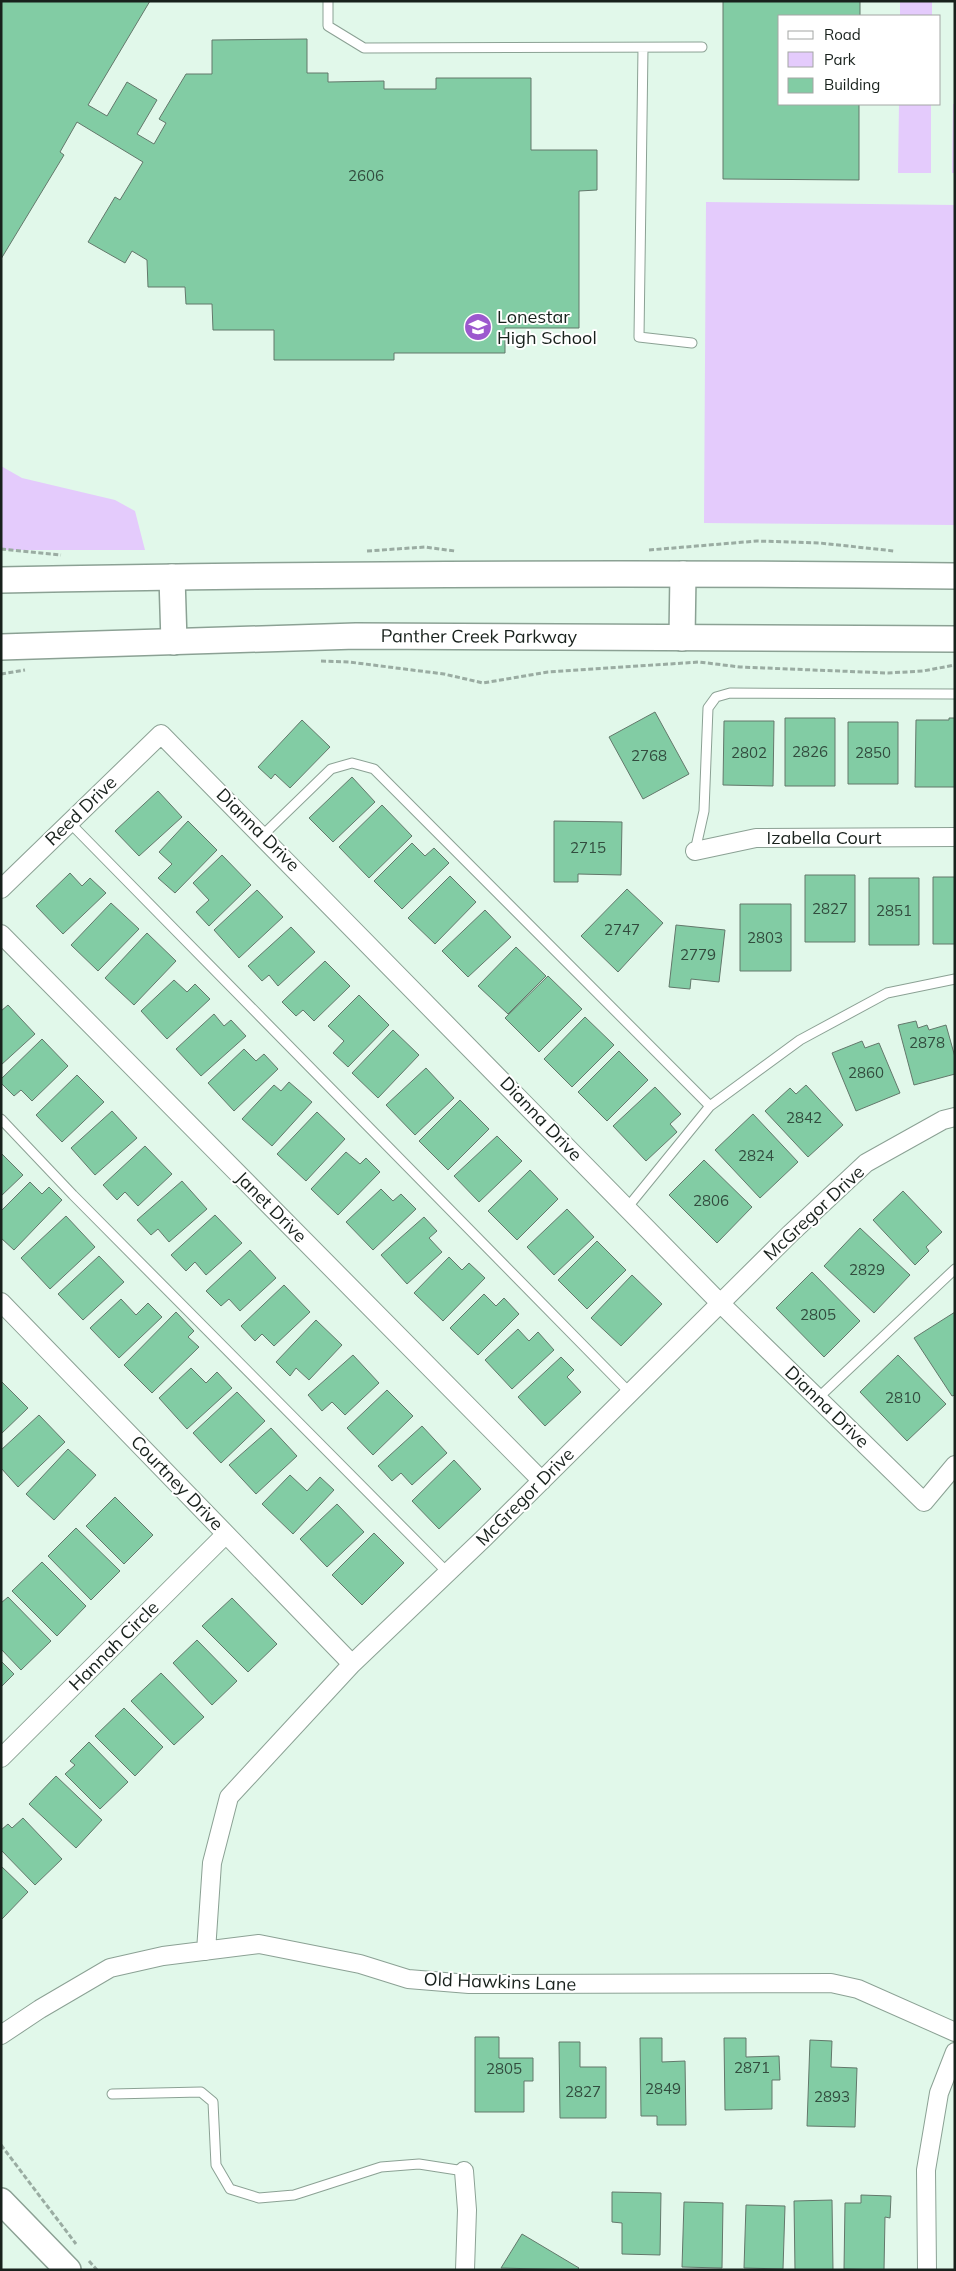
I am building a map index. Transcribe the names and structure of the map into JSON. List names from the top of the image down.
{
  "streets": {
    "main road": ["Panther Creek Parkway"],
    "street": [
      "Reed Drive",
      "Dianna Drive",
      "Izabella Court",
      "Janet Drive",
      "McGregor Drive",
      "Courtney Drive",
      "Hannah Circle",
      "Old Hawkins Lane"
    ]
  },
  "crossings": [
    ["Reed Drive", "Dianna Drive"],
    ["Dianna Drive", "McGregor Drive"],
    ["Janet Drive", "McGregor Drive"],
    ["McGregor Drive", "Courtney Drive"],
    ["McGregor Drive", "Old Hawkins Lane"],
    ["Courtney Drive", "Hannah Circle"]
  ],
  "places": {
    "school or university": ["Lonestar High School"]
  },
  "house_numbers": [
    "2606",
    "2826",
    "2802",
    "2850",
    "2768",
    "2715",
    "2827",
    "2851",
    "2747",
    "2803",
    "2779",
    "2878",
    "2860",
    "2842",
    "2824",
    "2806",
    "2829",
    "2805",
    "2810",
    "2871",
    "2805",
    "2849",
    "2827",
    "2893"
  ],
  "legend": ["Road", "Park", "Building"]
}
